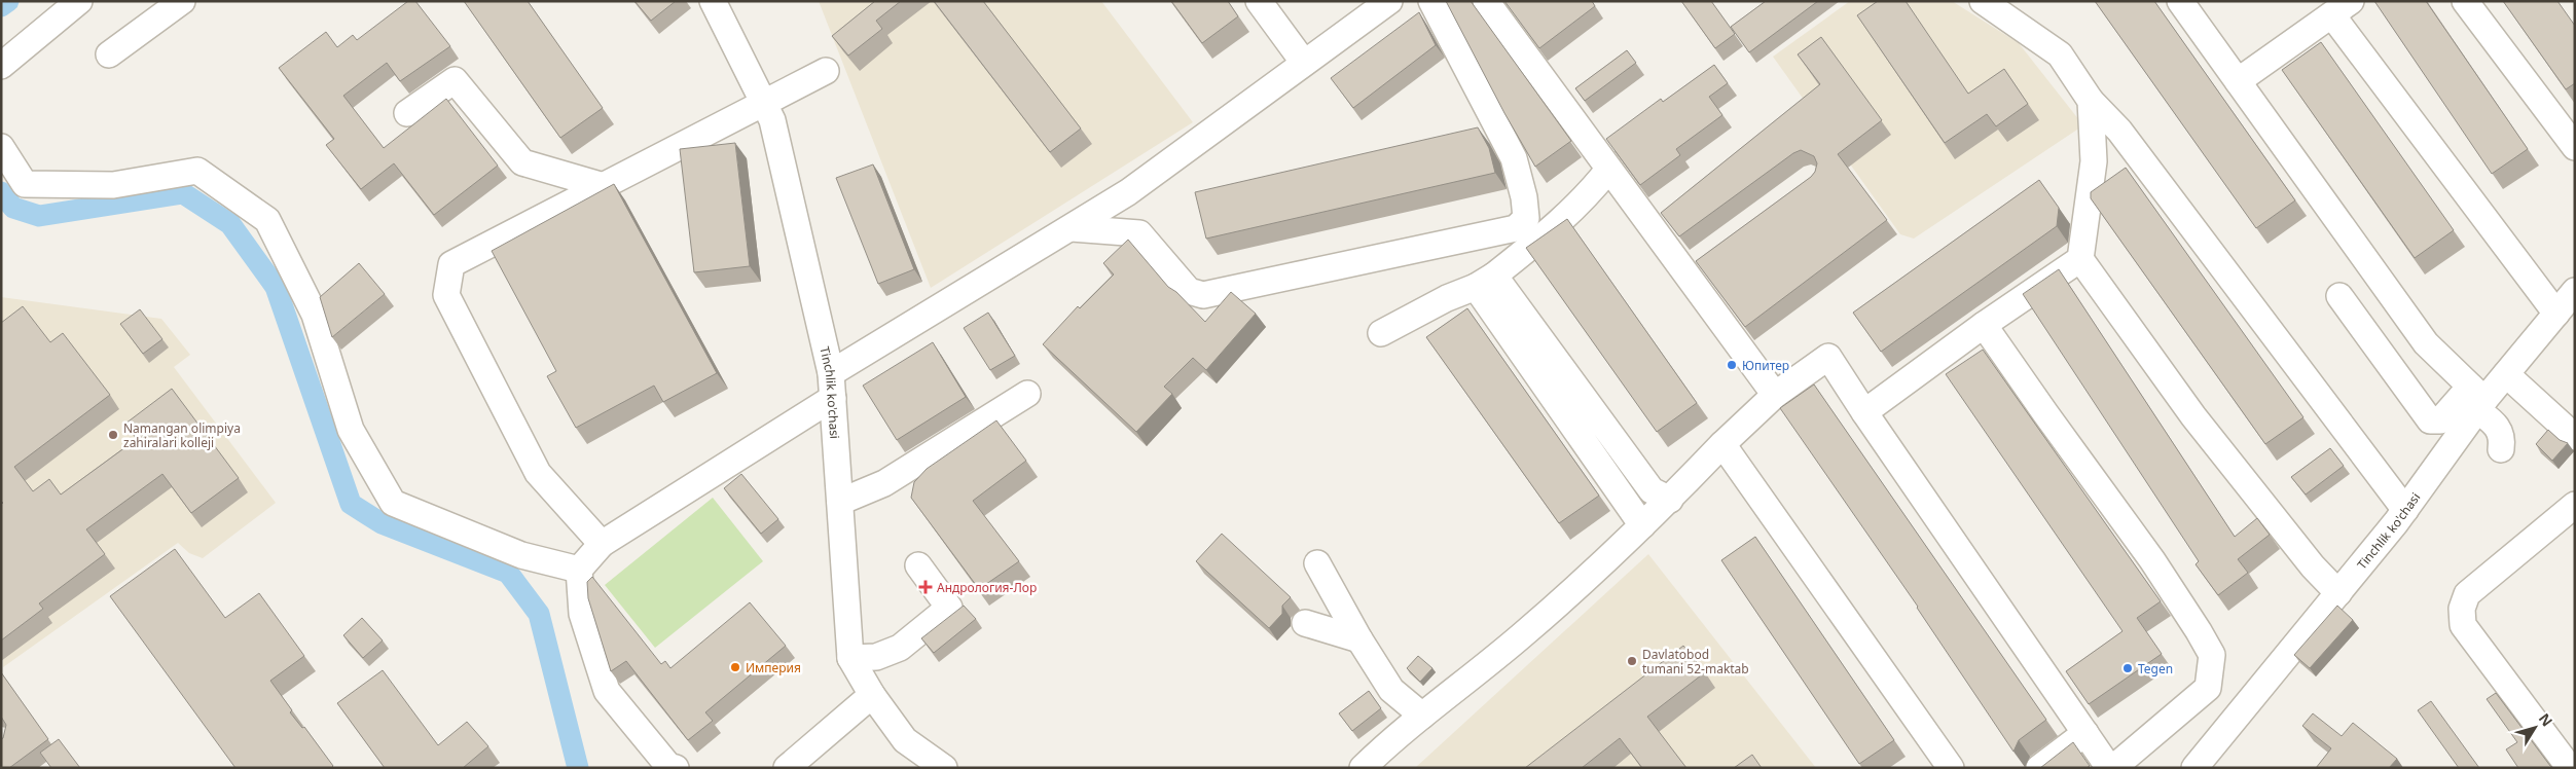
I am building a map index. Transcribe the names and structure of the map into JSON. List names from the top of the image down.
{
  "streets": {
    "street": ["Tinchlik ko'chasi"]
  },
  "places": {
    "other": [
      "Юпитер",
      "Namangan olimpiya zahiralari kolleji",
      "Davlatobod tumani 52-maktab",
      "Империя",
      "Tegen"
    ],
    "health": ["Андрология-Лор"]
  },
  "north": "top right"
}
